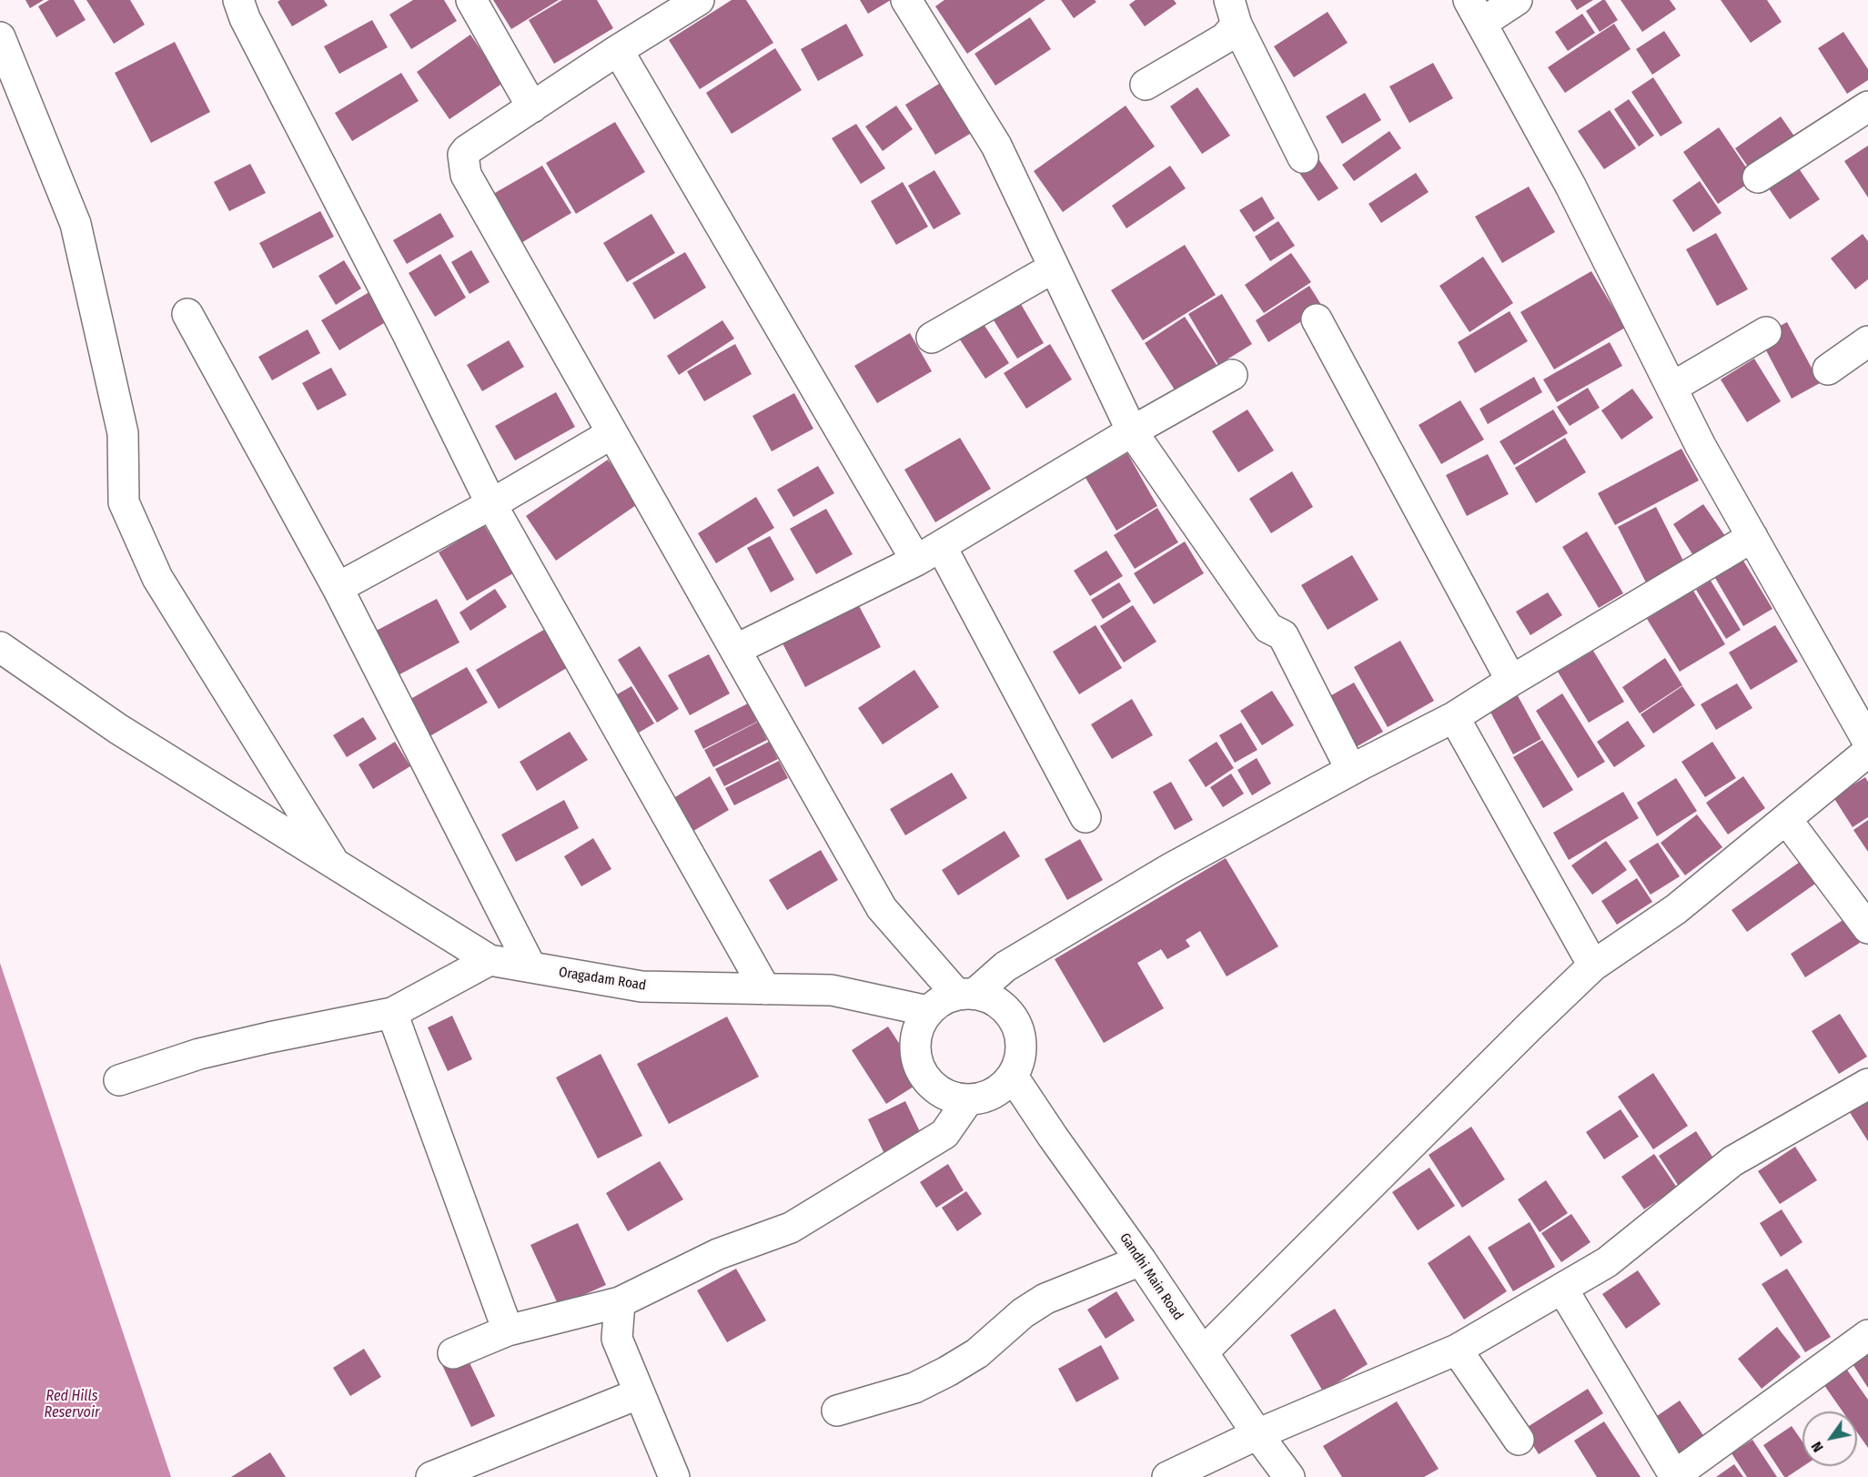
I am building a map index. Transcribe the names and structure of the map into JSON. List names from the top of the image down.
{
  "streets": {
    "street": ["Oragadam Road", "Gandhi Main Road"]
  },
  "crossings": [
    ["Oragadam Road", "Gandhi Main Road"]
  ],
  "water": ["Red Hills Reservoir"],
  "north": "bottom left"
}
